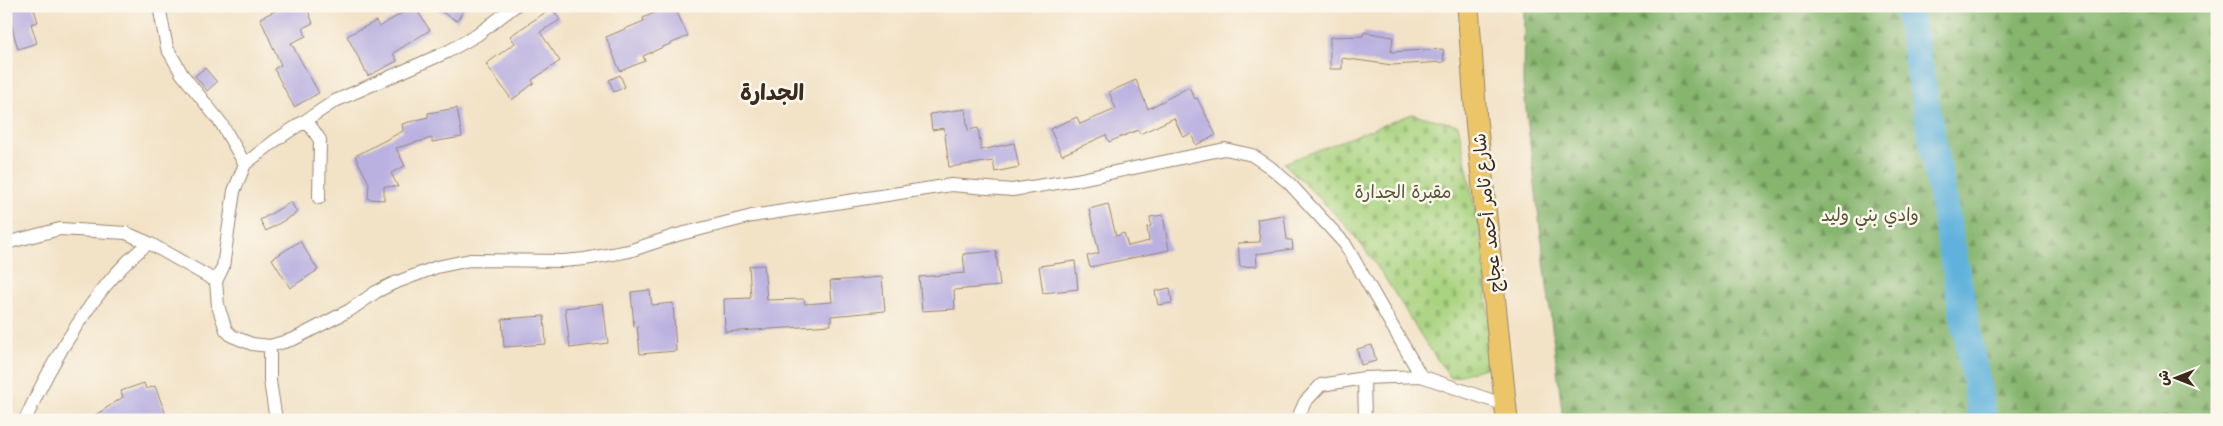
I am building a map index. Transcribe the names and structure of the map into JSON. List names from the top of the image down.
{
  "streets": {
    "main road": ["شارع ثامر أحمد عجاج"]
  },
  "districts": ["الجدارة"],
  "parks": ["مقبرة الجدارة", "وادي بني وليد"],
  "north": "left"
}
